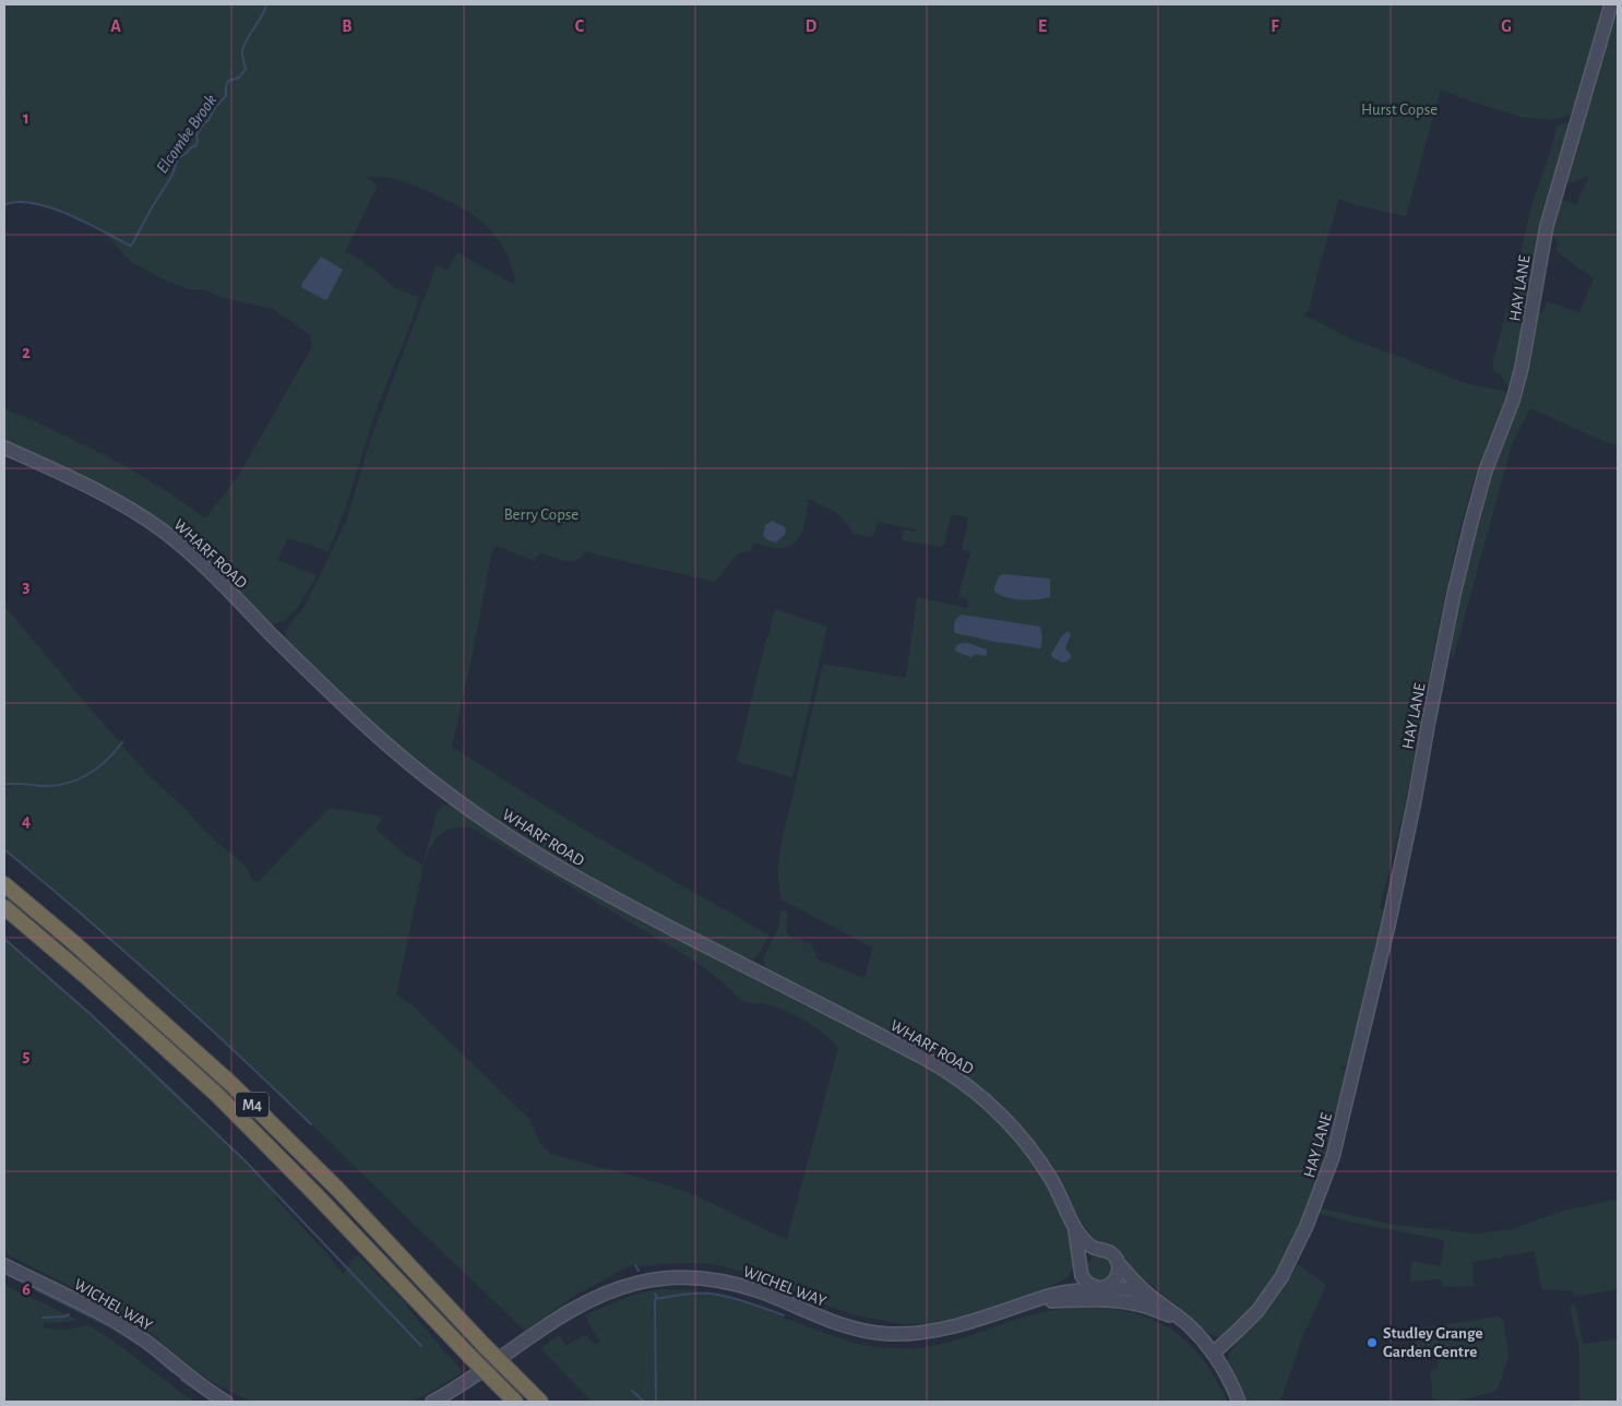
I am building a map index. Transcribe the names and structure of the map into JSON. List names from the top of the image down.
{
  "streets": {
    "highway": ["M4"],
    "street": ["HAY LANE", "WHARF ROAD", "WICHEL WAY"]
  },
  "crossings": [
    ["HAY LANE", "WHARF ROAD"],
    ["WHARF ROAD", "WICHEL WAY"]
  ],
  "water": ["Elcombe Brook"],
  "parks": ["Hurst Copse", "Berry Copse"],
  "places": ["Studley Grange Garden Centre"],
  "grid": {
    "columns": [
      "A",
      "B",
      "C",
      "D",
      "E",
      "F",
      "G"
    ],
    "rows": [
      "1",
      "2",
      "3",
      "4",
      "5",
      "6"
    ]
  }
}
